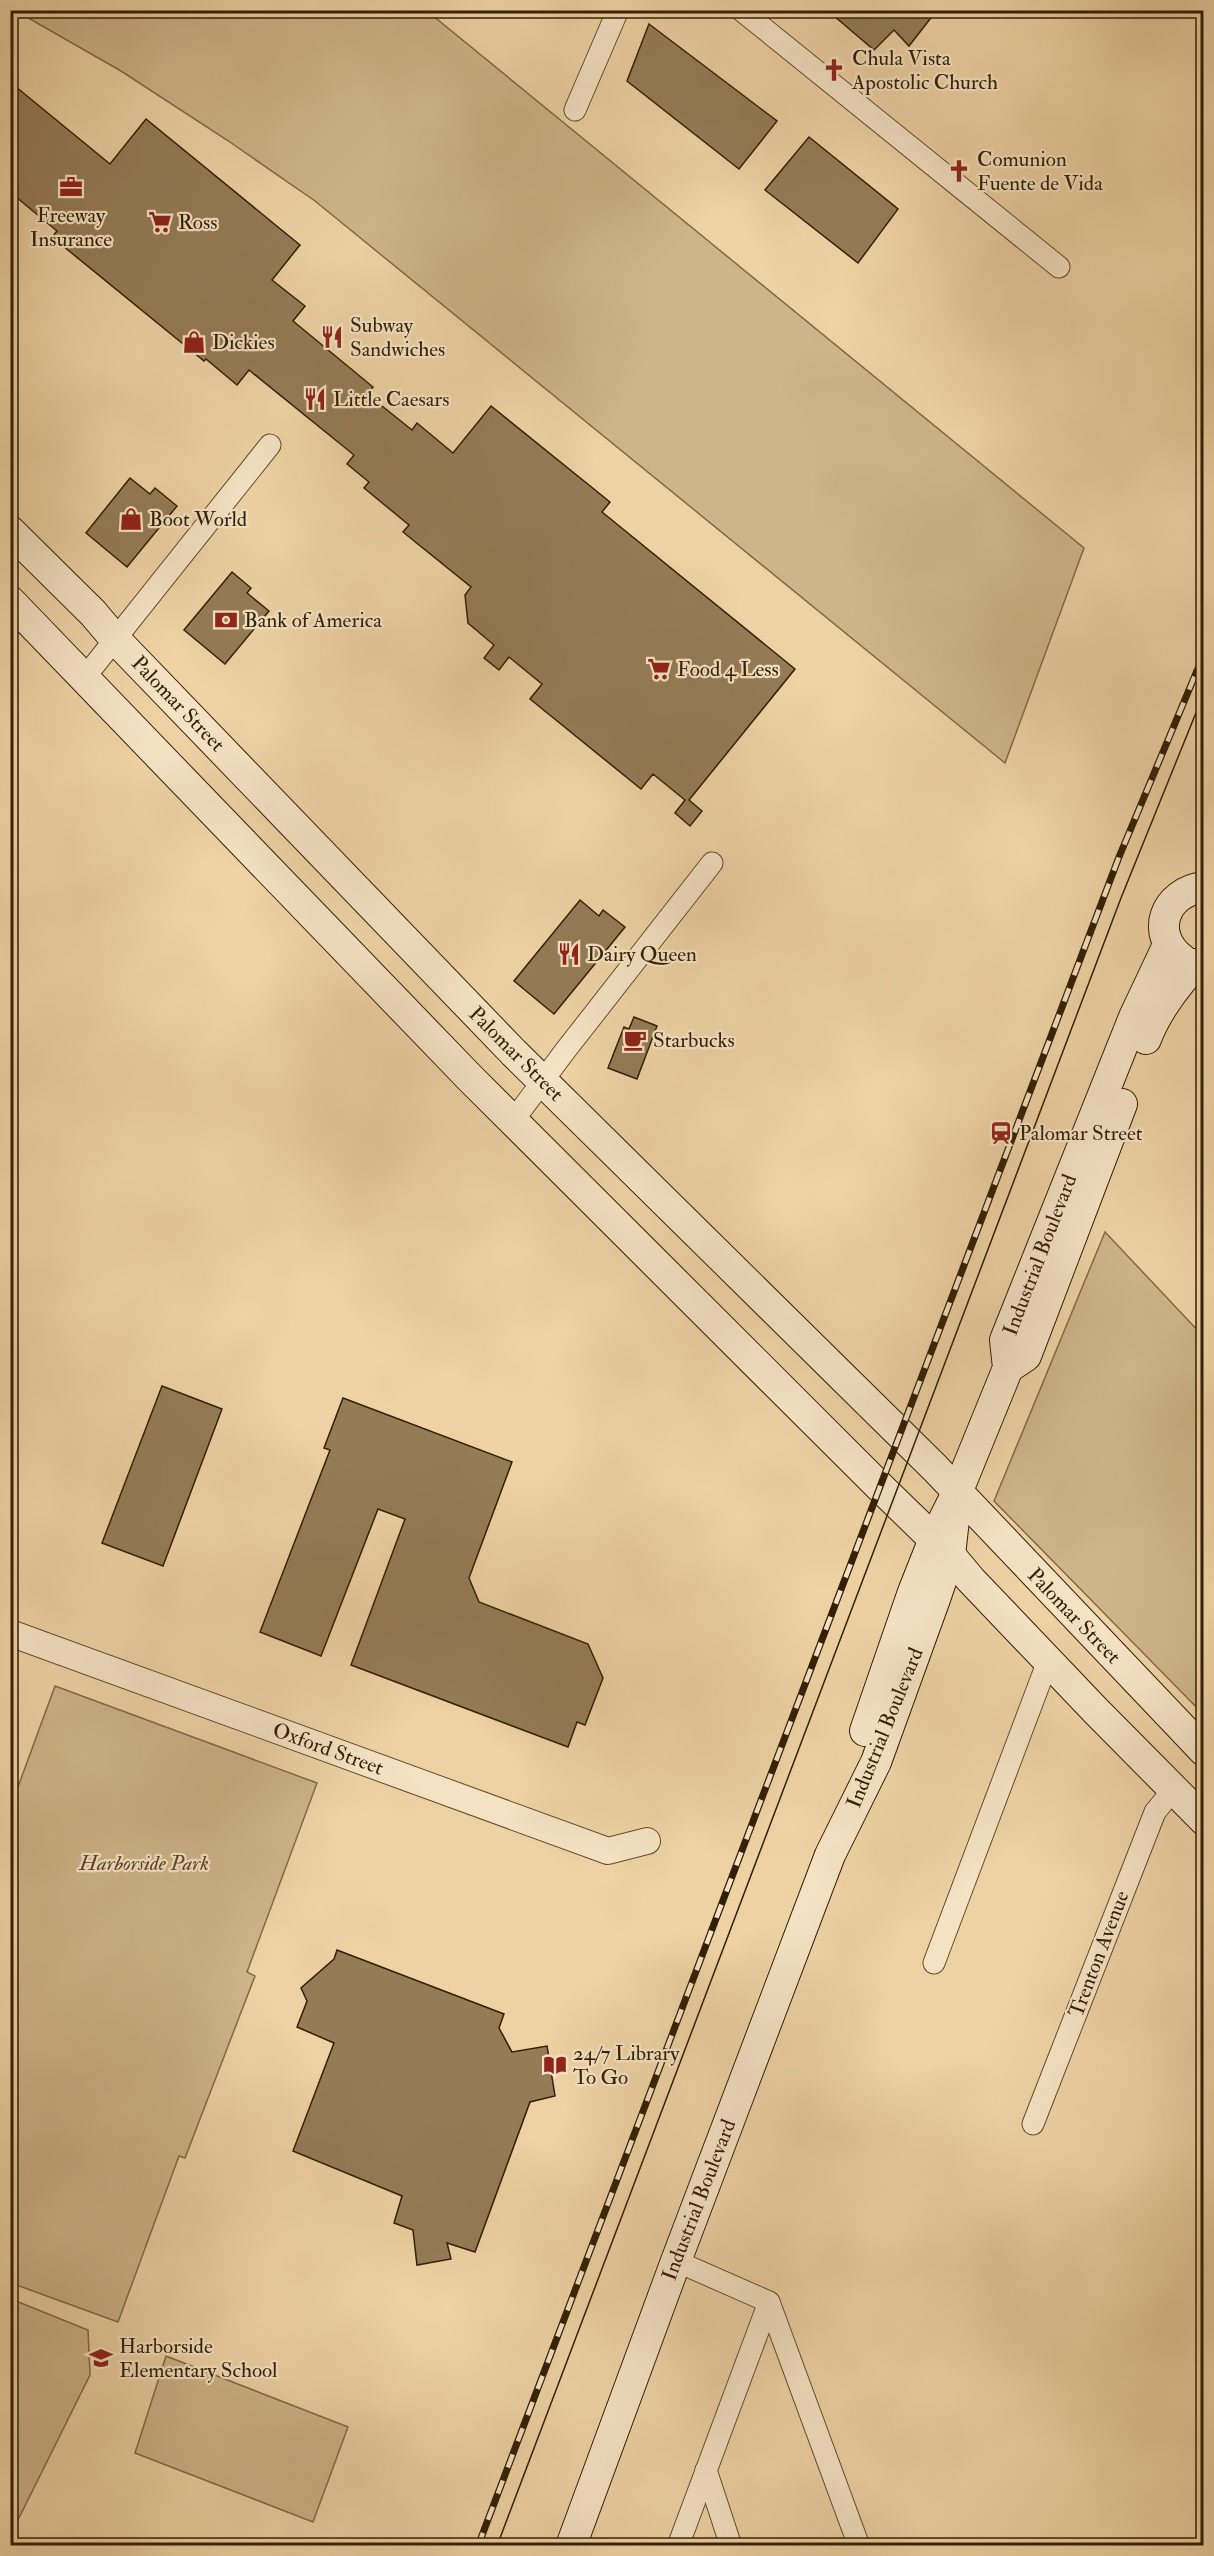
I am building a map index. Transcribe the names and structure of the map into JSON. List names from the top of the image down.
{
  "streets": {
    "main road": ["Palomar Street", "Industrial Boulevard"],
    "street": ["Oxford Street", "Trenton Avenue"]
  },
  "crossings": [
    ["Palomar Street", "Industrial Boulevard"]
  ],
  "parks": ["Harborside Park"],
  "places": {
    "church": ["Chula Vista Apostolic Church", "Comunion Fuente de Vida"],
    "office": ["Freeway Insurance"],
    "supermarket": ["Ross", "Food 4 Less"],
    "restaurant": ["Subway Sandwiches", "Little Caesars", "Dairy Queen"],
    "shop": ["Dickies", "Boot World"],
    "bank": ["Bank of America"],
    "cafe": ["Starbucks"],
    "station": ["Palomar Street"],
    "library": ["24/7 Library To Go"],
    "school or university": ["Harborside Elementary School"]
  }
}
